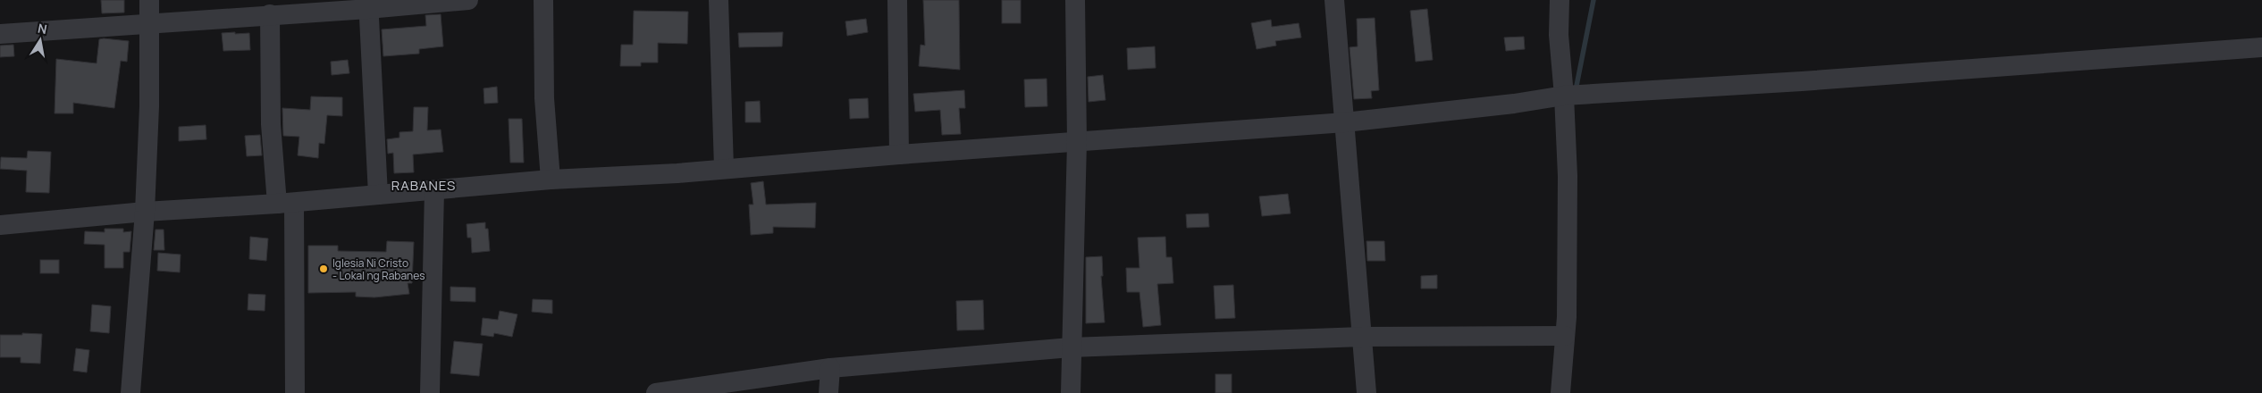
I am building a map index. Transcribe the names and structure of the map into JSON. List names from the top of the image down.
{
  "districts": ["RABANES"],
  "places": ["Iglesia Ni Cristo - Lokal ng Rabanes"],
  "north": "top"
}
